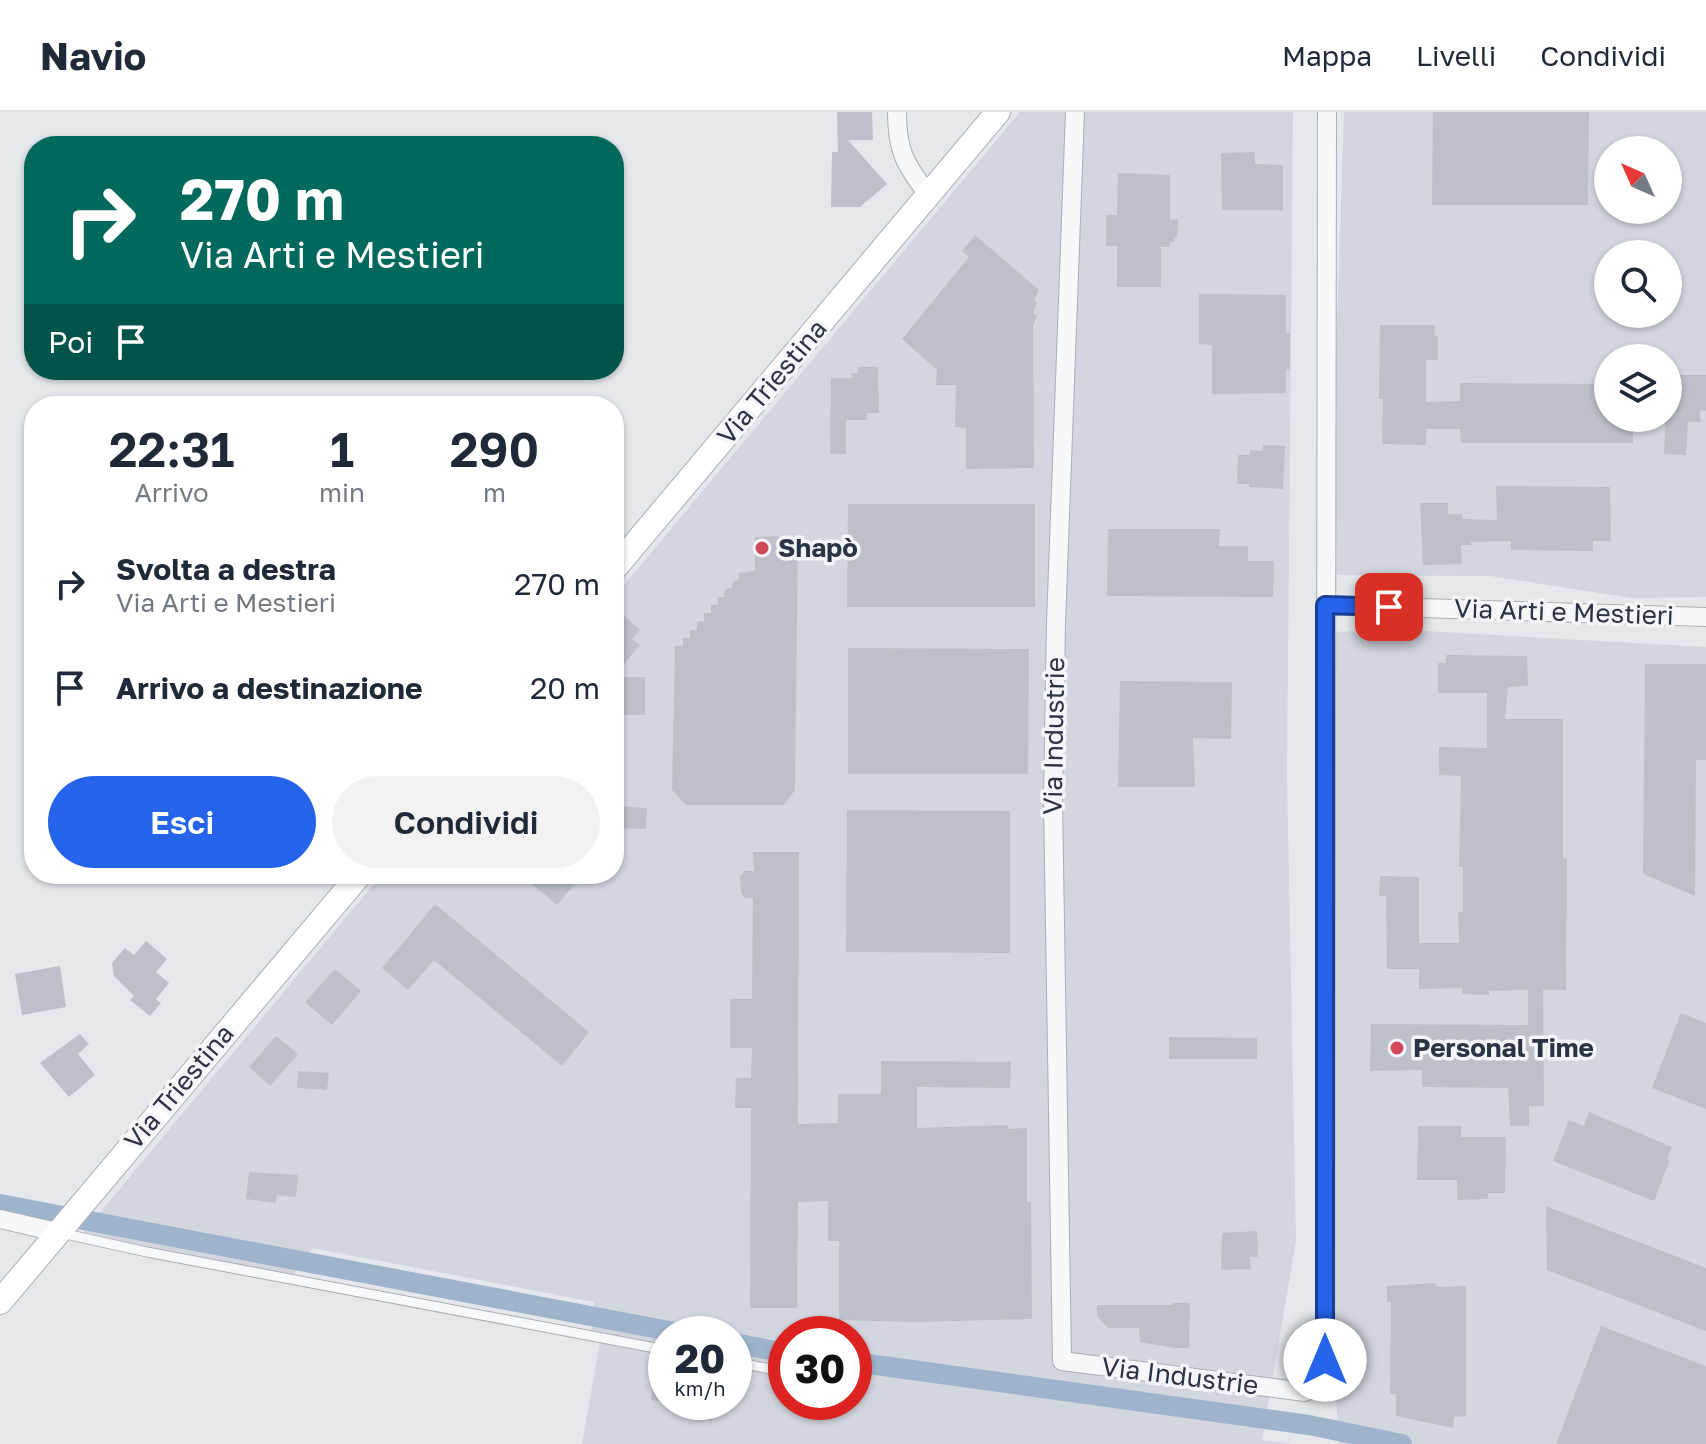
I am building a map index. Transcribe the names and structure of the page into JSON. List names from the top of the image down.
{
  "streets": {
    "main road": ["Via Triestina"],
    "street": ["Via Arti e Mestieri", "Via Industrie"]
  },
  "crossings": [
    ["Via Arti e Mestieri", "Via Industrie"]
  ],
  "places": ["Shapò", "Personal Time"],
  "north": "top left",
  "page": {
    "header": "Navio",
    "nav": ["Mappa", "Livelli", "Condividi"],
    "turn": ["270 m", "Via Arti e Mestieri"],
    "then": "Poi",
    "eta": [
      "22:31",
      "Arrivo",
      "1",
      "min",
      "290",
      "m"
    ],
    "list": [
      {
        "name": "Svolta a destra",
        "note": "Via Arti e Mestieri",
        "value": "270 m"
      },
      {
        "name": "Arrivo a destinazione",
        "value": "20 m"
      }
    ],
    "buttons": ["Esci", "Condividi"],
    "speed": "20 km/h",
    "limit": "30"
  }
}
